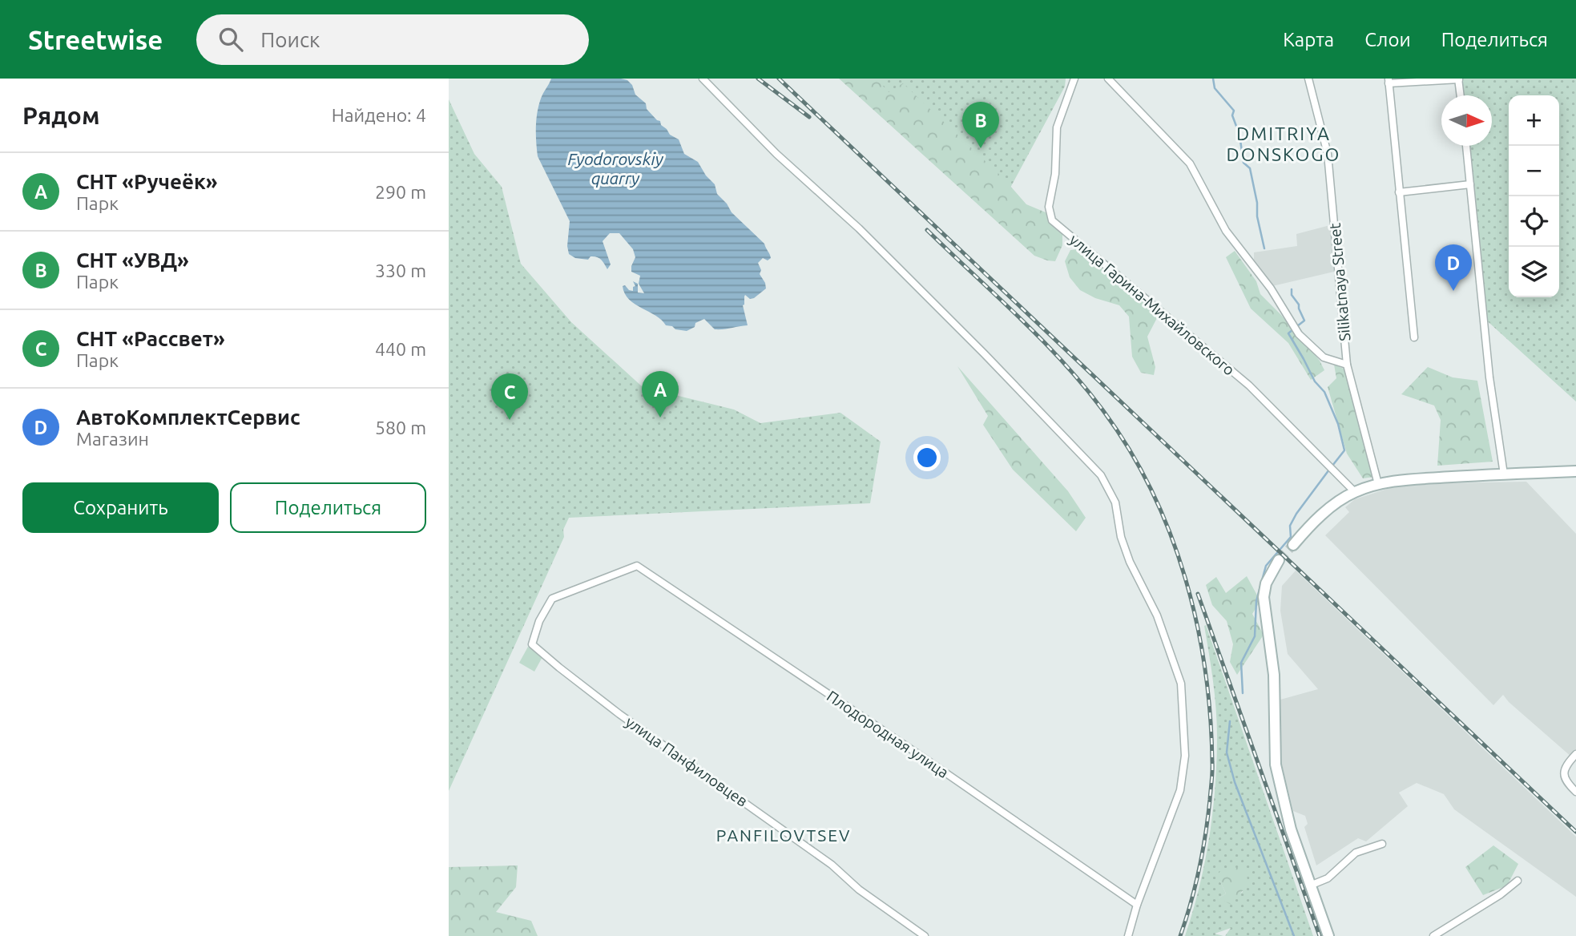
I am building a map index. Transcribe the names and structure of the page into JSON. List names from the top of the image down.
{
  "streets": {
    "street": [
      "Silikatnaya Street",
      "улица Гарина-Михайловского",
      "Плодородная улица",
      "улица Панфиловцев"
    ]
  },
  "crossings": [
    ["Плодородная улица", "улица Панфиловцев"]
  ],
  "districts": ["DMITRIYA DONSKOGO", "PANFILOVTSEV"],
  "water": ["Fyodorovskiy quarry"],
  "north": "right",
  "page": {
    "header": "Streetwise",
    "search": "Поиск",
    "nav": ["Карта", "Слои", "Поделиться"],
    "heading": ["Рядом", "Найдено: 4"],
    "map_buttons": ["+", "−"],
    "pins": [
      "B",
      "D",
      "A",
      "C"
    ],
    "list": [
      {
        "mark": "A",
        "name": "СНТ «Ручеёк»",
        "note": "Парк",
        "value": "290 m"
      },
      {
        "mark": "B",
        "name": "СНТ «УВД»",
        "note": "Парк",
        "value": "330 m"
      },
      {
        "mark": "C",
        "name": "СНТ «Рассвет»",
        "note": "Парк",
        "value": "440 m"
      },
      {
        "mark": "D",
        "name": "АвтоКомплектСервис",
        "note": "Магазин",
        "value": "580 m"
      }
    ],
    "buttons": ["Сохранить", "Поделиться"]
  }
}
